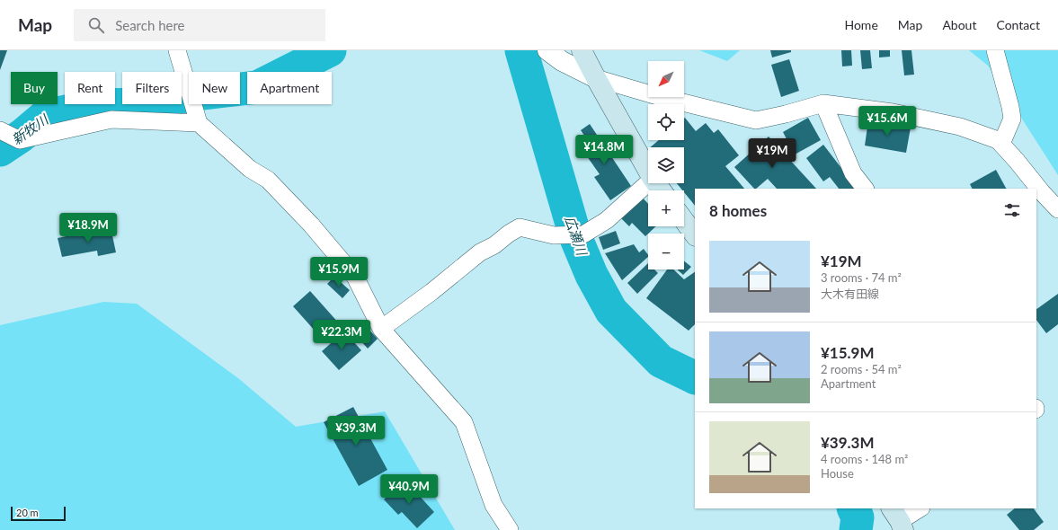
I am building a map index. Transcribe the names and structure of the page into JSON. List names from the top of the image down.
{
  "water": ["新牧川", "広瀬川"],
  "scale_bar": "20 m",
  "north": "bottom left",
  "page": {
    "header": "Map",
    "search": "Search here",
    "nav": [
      "Home",
      "Map",
      "About",
      "Contact"
    ],
    "map_buttons": ["+", "−"],
    "chip": [
      "Buy",
      "Rent",
      "Filters",
      "New",
      "Apartment"
    ],
    "price": [
      "¥15.6M",
      "¥14.8M",
      "¥19M",
      "¥18.9M",
      "¥15.9M",
      "¥22.3M",
      "¥39.3M",
      "¥40.9M"
    ],
    "heading": "8 homes",
    "list": [
      {
        "name": "¥19M",
        "note": "3 rooms · 74 m² · 大木有田線"
      },
      {
        "name": "¥15.9M",
        "note": "2 rooms · 54 m² · Apartment"
      },
      {
        "name": "¥39.3M",
        "note": "4 rooms · 148 m² · House"
      }
    ],
    "scale": "20 m"
  }
}
